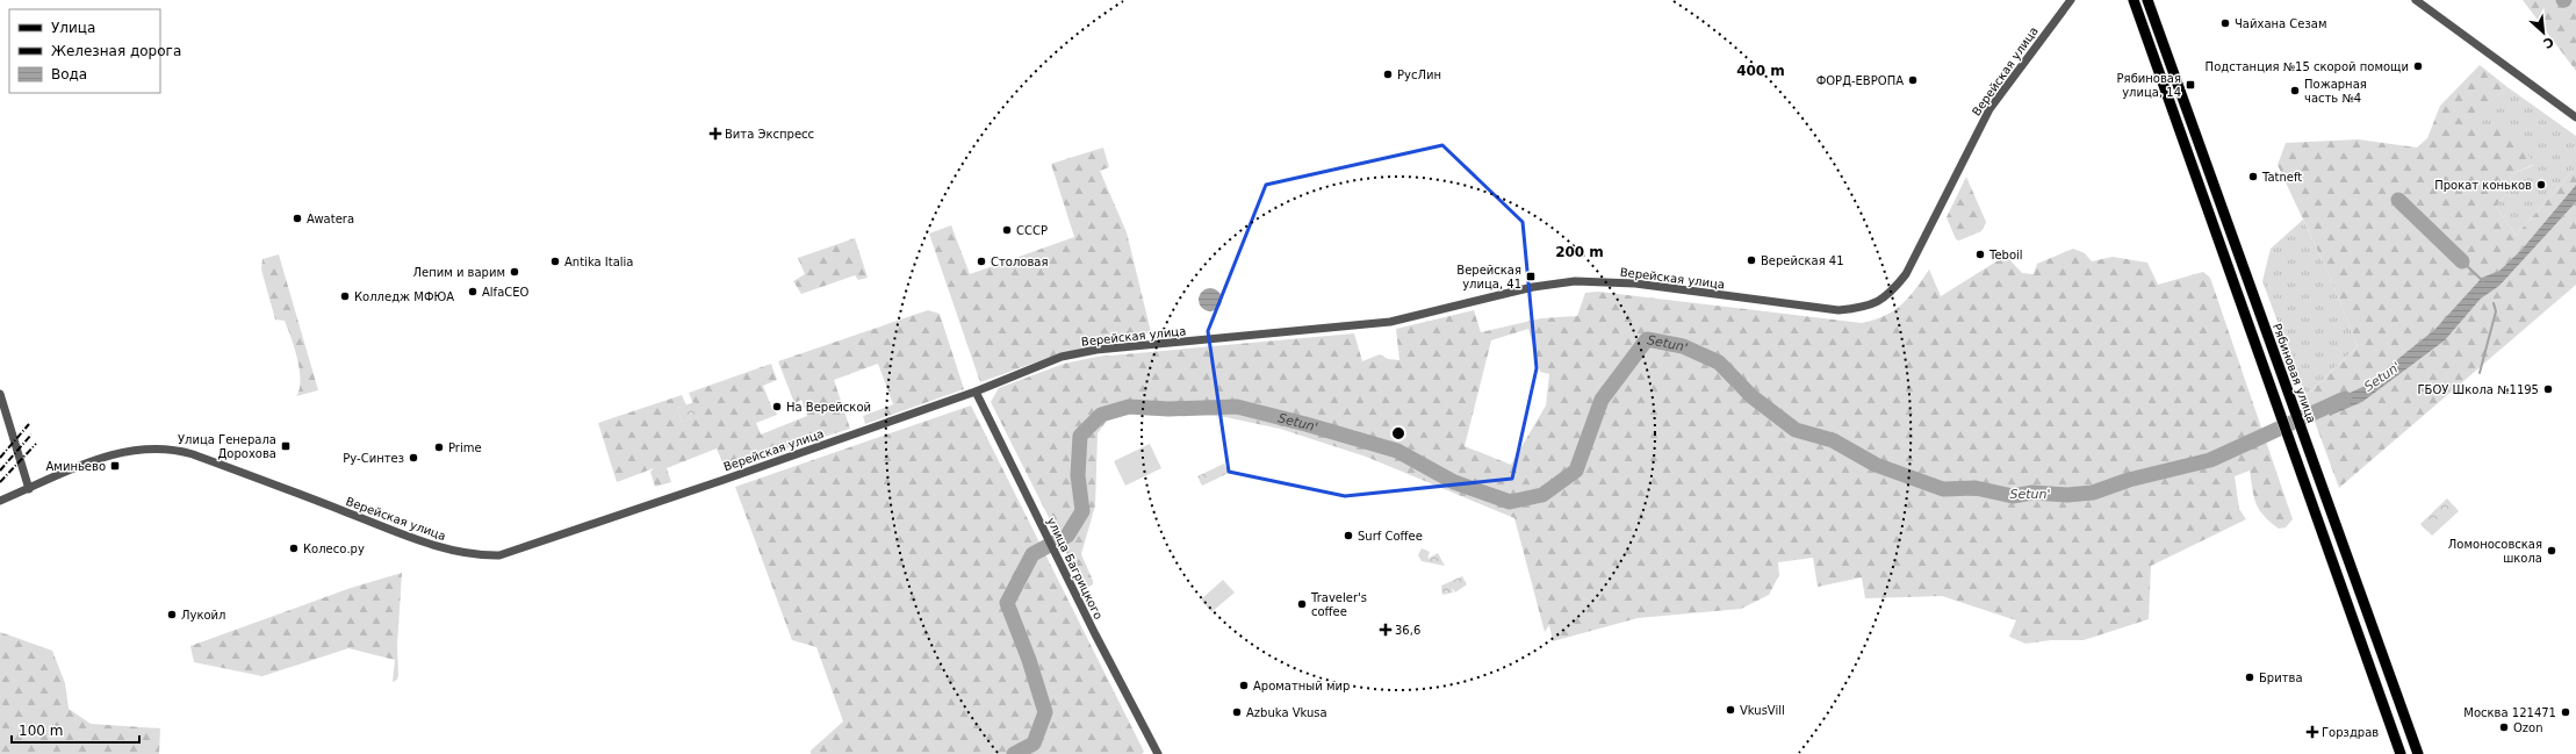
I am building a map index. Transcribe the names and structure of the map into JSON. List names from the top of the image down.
{
  "streets": {
    "main road": ["Рябиновая улица"],
    "street": ["Верейская улица", "улица Багрицкого"]
  },
  "crossings": [
    ["Верейская улица", "улица Багрицкого"]
  ],
  "water": ["Setun'"],
  "places": {
    "other": [
      "Чайхана Сезам",
      "Подстанция №15 скорой помощи",
      "РусЛин",
      "ФОРД-ЕВРОПА",
      "Пожарная часть №4",
      "Tatneft",
      "Прокат коньков",
      "Awatera",
      "СССР",
      "Teboil",
      "Верейская 41",
      "Antika Italia",
      "Столовая",
      "Лепим и варим",
      "AlfaCEO",
      "Колледж МФЮА",
      "ГБОУ Школа №1195",
      "На Верейской",
      "Prime",
      "Ру-Синтез",
      "Surf Coffee",
      "Колесо.ру",
      "Ломоносовская школа",
      "Traveler's coffee",
      "Лукойл",
      "Бритва",
      "Ароматный мир",
      "VkusVill",
      "Azbuka Vkusa",
      "Москва 121471",
      "Ozon"
    ],
    "transit": [
      "Рябиновая улица, 14",
      "Верейская улица, 41",
      "Улица Генерала Дорохова",
      "Аминьево"
    ],
    "health": ["Вита Экспресс", "36,6", "Горздрав"]
  },
  "legend": ["Улица", "Железная дорога", "Вода"],
  "scale_bar": "100 m",
  "north": "bottom right",
  "rings": ["400 m", "200 m"]
}
